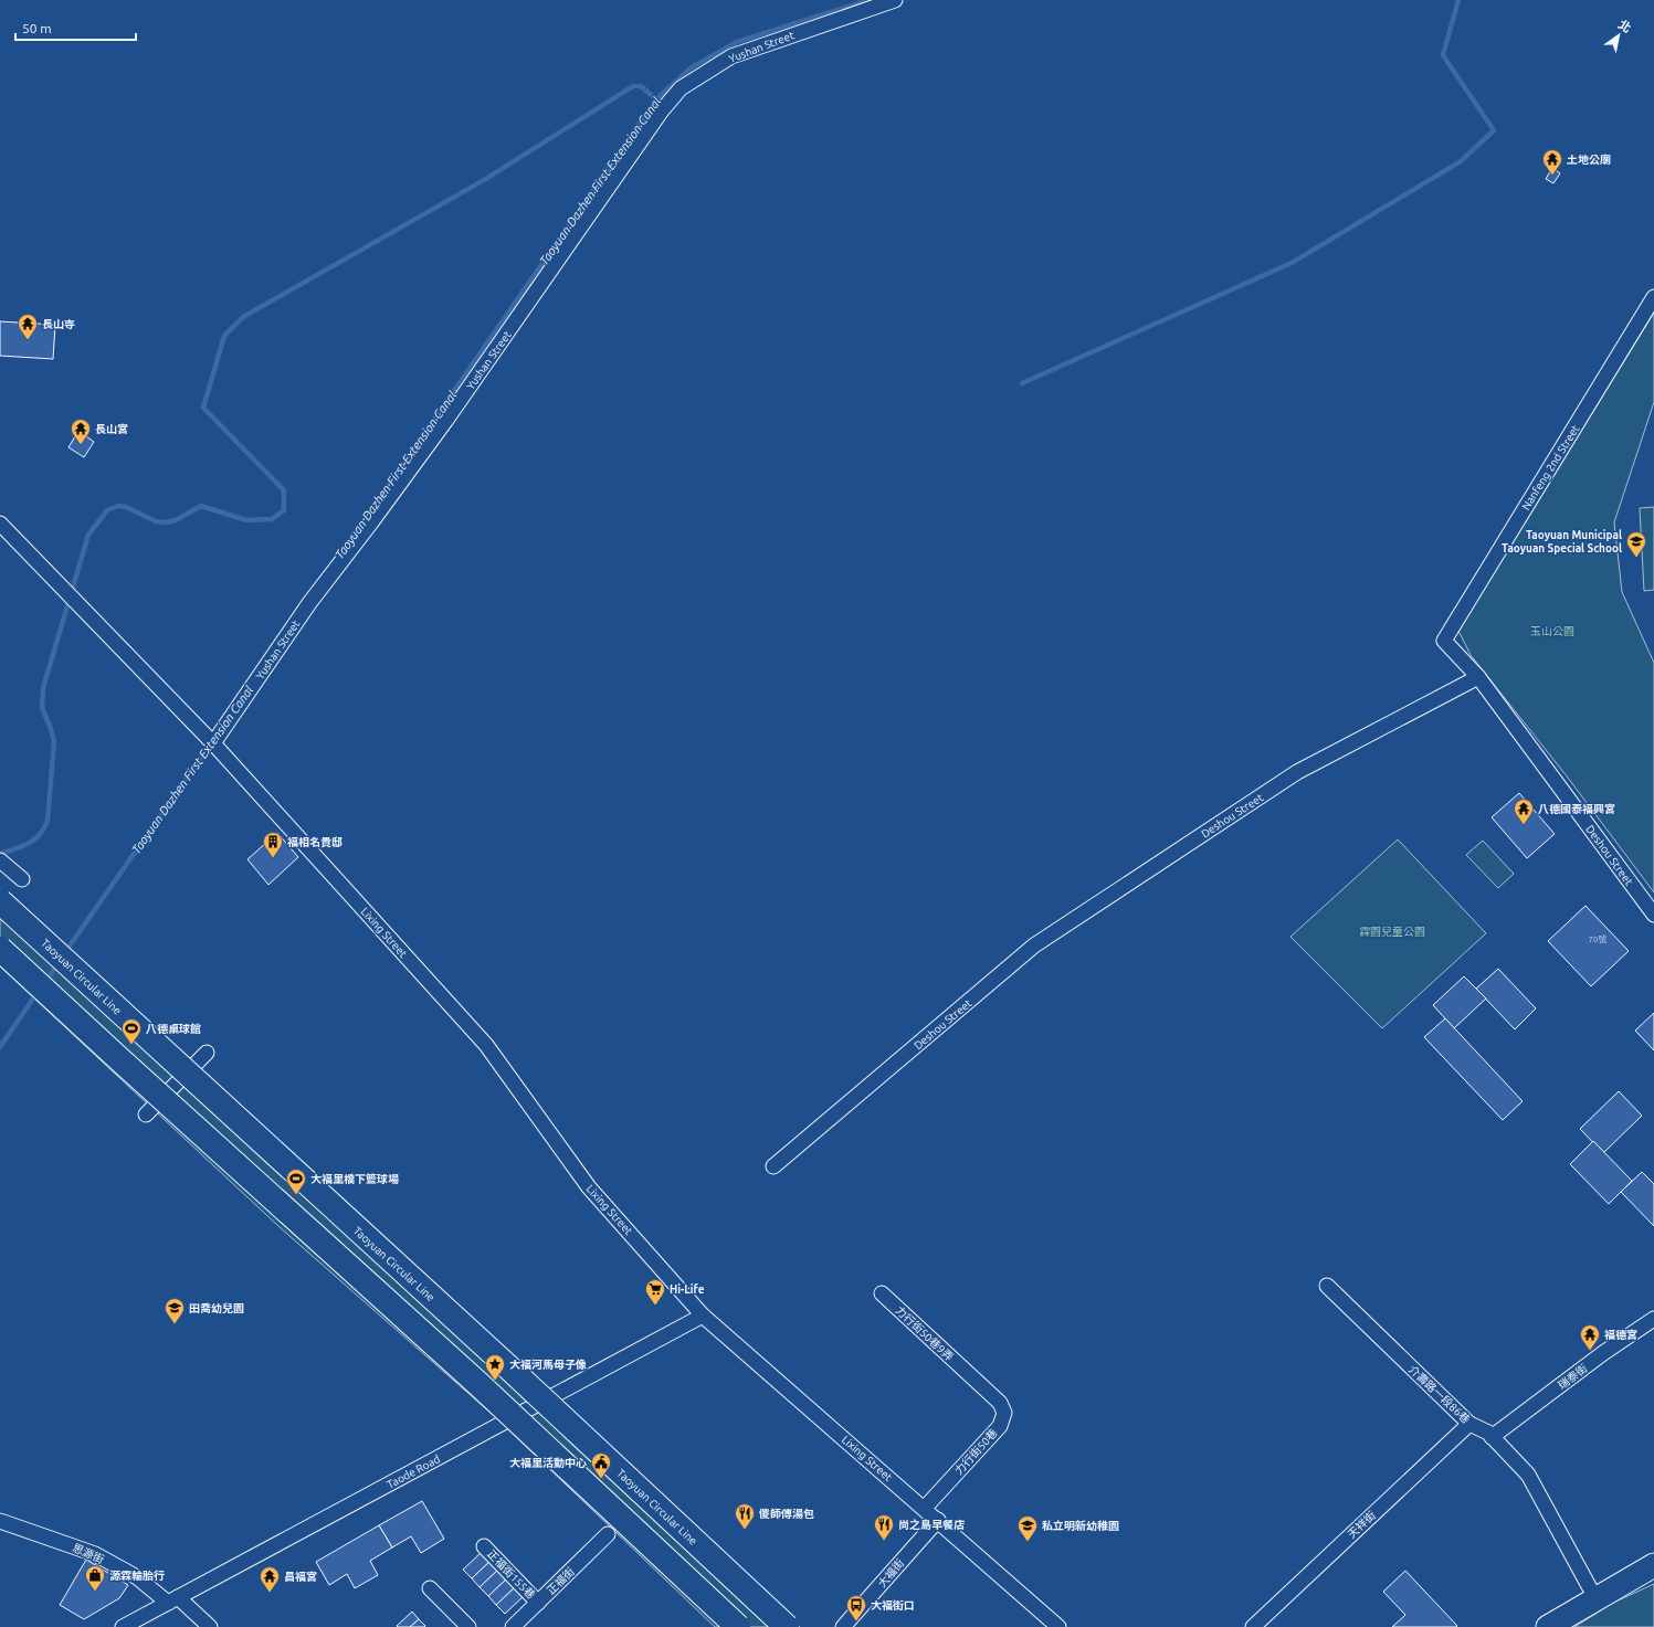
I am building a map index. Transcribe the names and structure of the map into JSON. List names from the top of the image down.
{
  "streets": {
    "highway": ["Taoyuan Circular Line"],
    "street": [
      "Yushan Street",
      "Nanfeng 2nd Street",
      "Deshou Street",
      "Lixing Street",
      "力行街50巷9弄",
      "瑞泰街",
      "介壽路一段86巷",
      "力行街50巷",
      "Taode Road",
      "天祥街",
      "思源街",
      "大福街",
      "正福街155巷",
      "正福街"
    ]
  },
  "crossings": [
    ["Yushan Street", "Lixing Street"],
    ["Nanfeng 2nd Street", "Deshou Street"],
    ["Lixing Street", "力行街50巷"],
    ["Lixing Street", "Taode Road"],
    ["Lixing Street", "大福街"],
    ["力行街50巷9弄", "力行街50巷"],
    ["瑞泰街", "介壽路一段86巷"],
    ["介壽路一段86巷", "天祥街"],
    ["Taode Road", "思源街"],
    ["正福街155巷", "正福街"]
  ],
  "water": ["Taoyuan Dazhen First Extension Canal"],
  "parks": ["玉山公園", "霖園兒童公園"],
  "places": {
    "temple": [
      "土地公廟",
      "長山寺",
      "長山宮",
      "八德國泰福興宮",
      "福德宮",
      "昌福宮"
    ],
    "school or university": ["Taoyuan Municipal Taoyuan Special School", "田喬幼兒園", "私立明新幼稚園"],
    "building": ["福相名貴邸"],
    "sports": ["八德桌球館", "大福里橋下籃球場"],
    "supermarket": ["Hi-Life"],
    "place": ["大福河馬母子像"],
    "public building": ["大福里活動中心"],
    "restaurant": ["儍師傅湯包", "尚之島早餐店"],
    "shop": ["源霖輪胎行"],
    "bus stop": ["大福街口"]
  },
  "house_numbers": ["70號"],
  "scale_bar": "50 m",
  "north": "top right"
}
